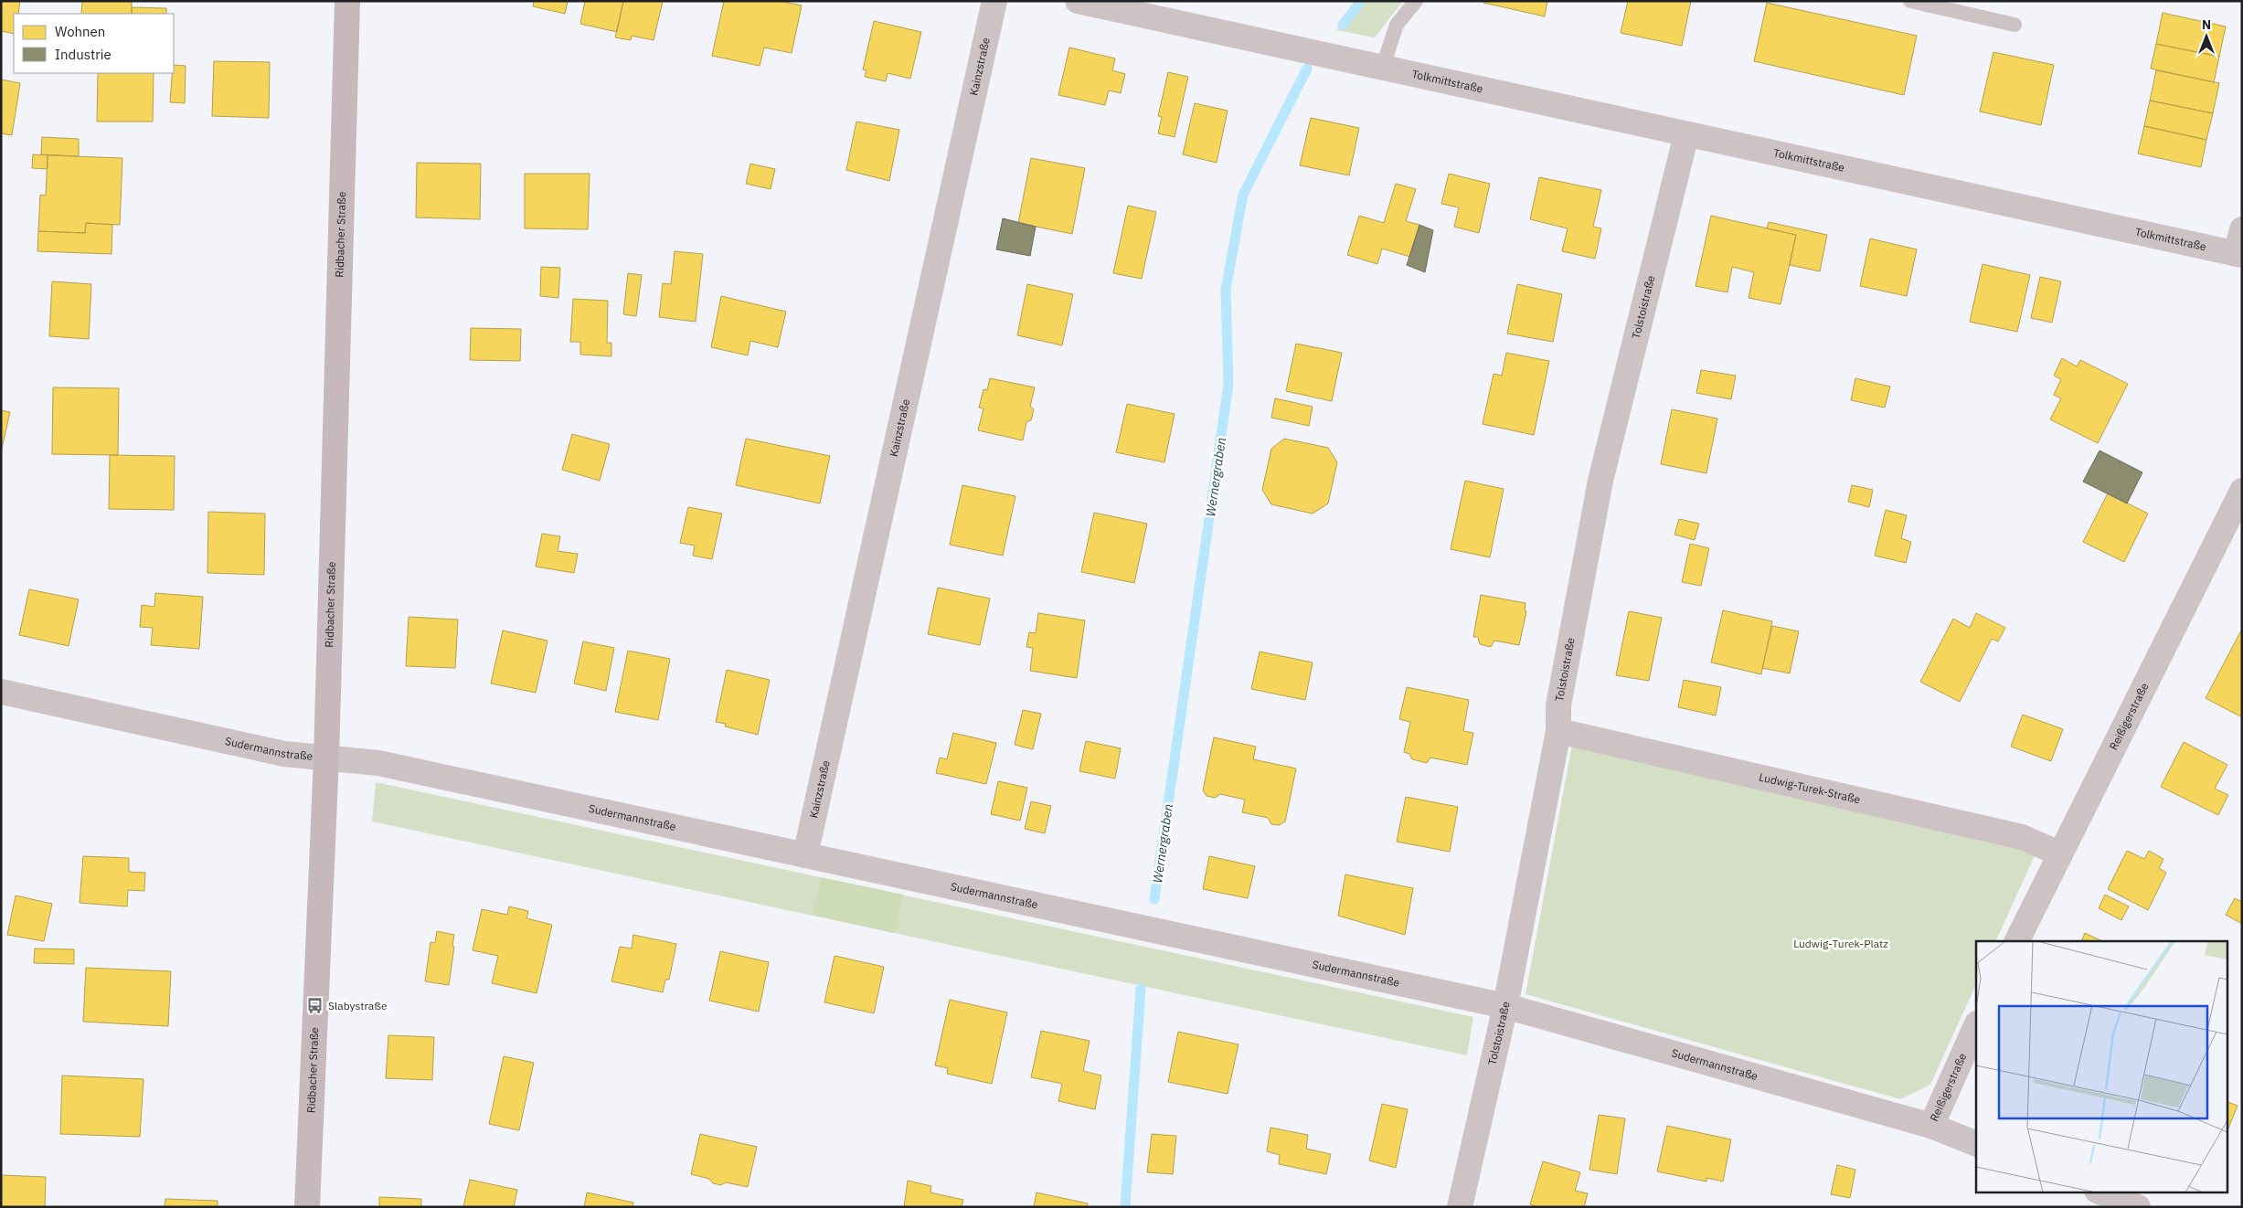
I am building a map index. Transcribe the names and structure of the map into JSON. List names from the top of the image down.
{
  "streets": {
    "street": [
      "Kainzstraße",
      "Tolkmittstraße",
      "Ridbacher Straße",
      "Tolstoistraße",
      "Reißigerstraße",
      "Sudermannstraße",
      "Ludwig-Turek-Straße"
    ]
  },
  "crossings": [
    ["Kainzstraße", "Sudermannstraße"],
    ["Tolkmittstraße", "Tolstoistraße"],
    ["Ridbacher Straße", "Sudermannstraße"],
    ["Tolstoistraße", "Sudermannstraße"],
    ["Tolstoistraße", "Ludwig-Turek-Straße"],
    ["Reißigerstraße", "Sudermannstraße"],
    ["Reißigerstraße", "Ludwig-Turek-Straße"]
  ],
  "water": ["Wernergraben"],
  "parks": ["Ludwig-Turek-Platz"],
  "places": {
    "bus stop": ["Slabystraße"]
  },
  "legend": ["Wohnen", "Industrie"],
  "north": "top"
}
